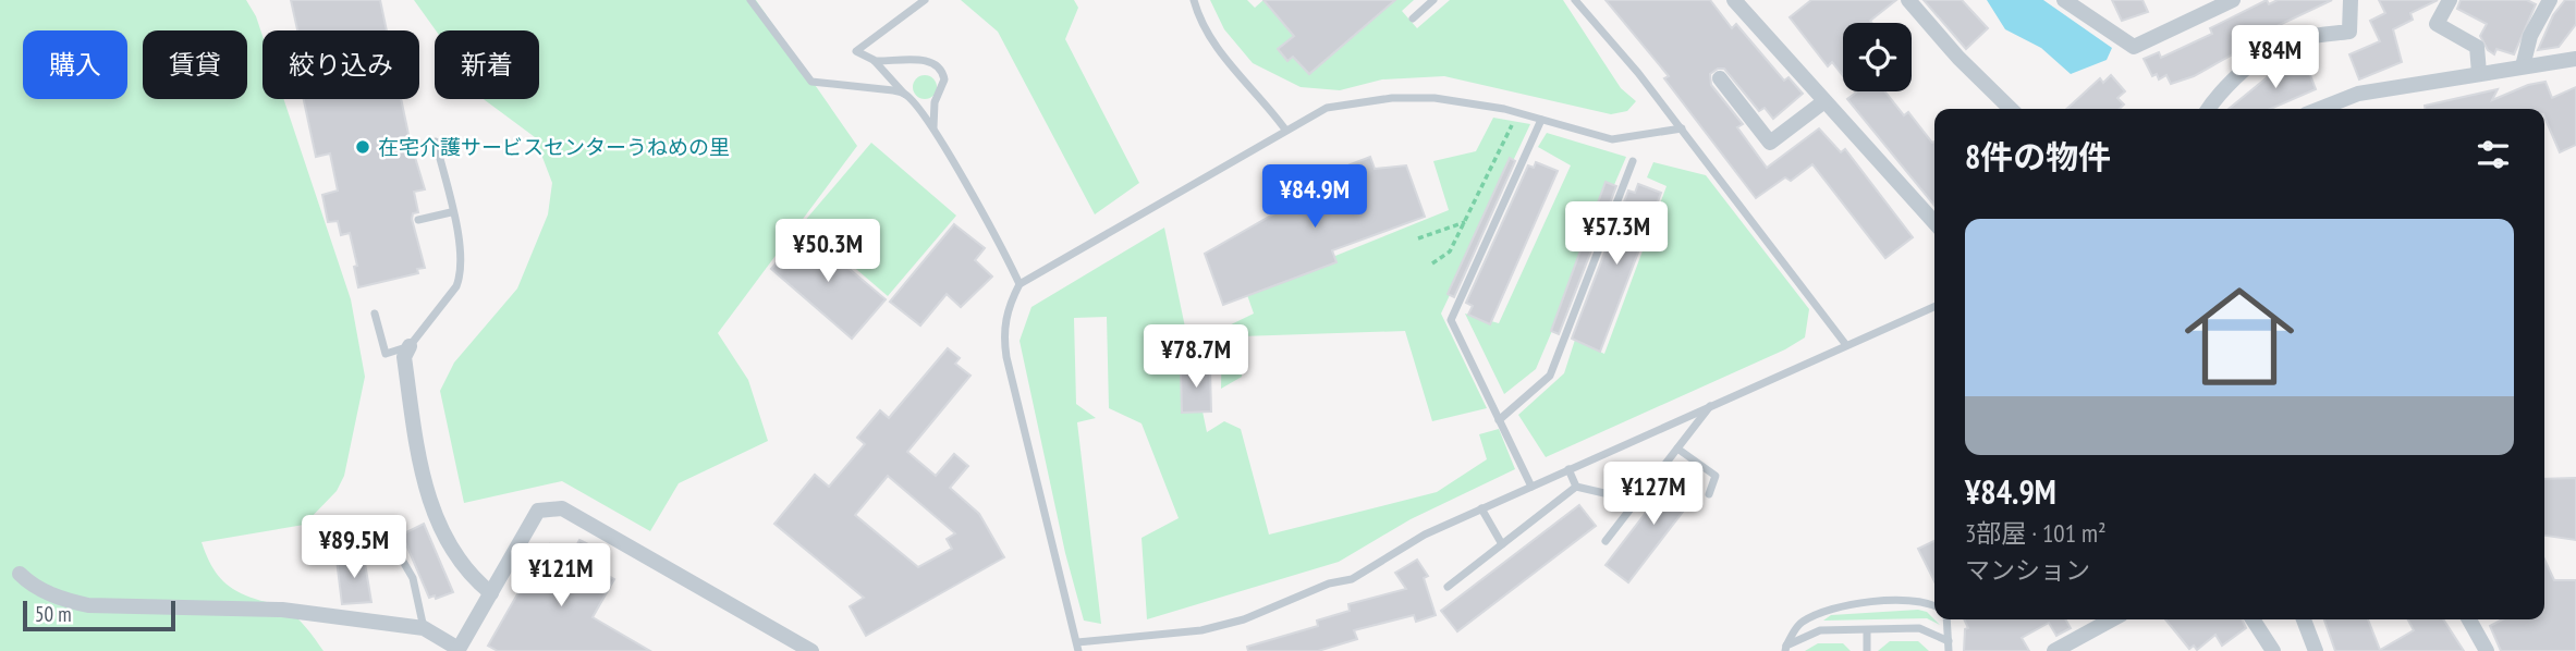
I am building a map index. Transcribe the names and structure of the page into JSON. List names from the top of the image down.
{
  "places": ["在宅介護サービスセンターうねめの里"],
  "scale_bar": "50 m",
  "page": {
    "price": [
      "¥84M",
      "¥84.9M",
      "¥57.3M",
      "¥50.3M",
      "¥78.7M",
      "¥127M",
      "¥89.5M",
      "¥121M"
    ],
    "chip": [
      "購入",
      "賃貸",
      "絞り込み",
      "新着"
    ],
    "heading": "8件の物件",
    "list": [
      {
        "name": "¥84.9M",
        "note": "3部屋 · 101 m² · マンション"
      }
    ],
    "scale": "50 m"
  }
}
